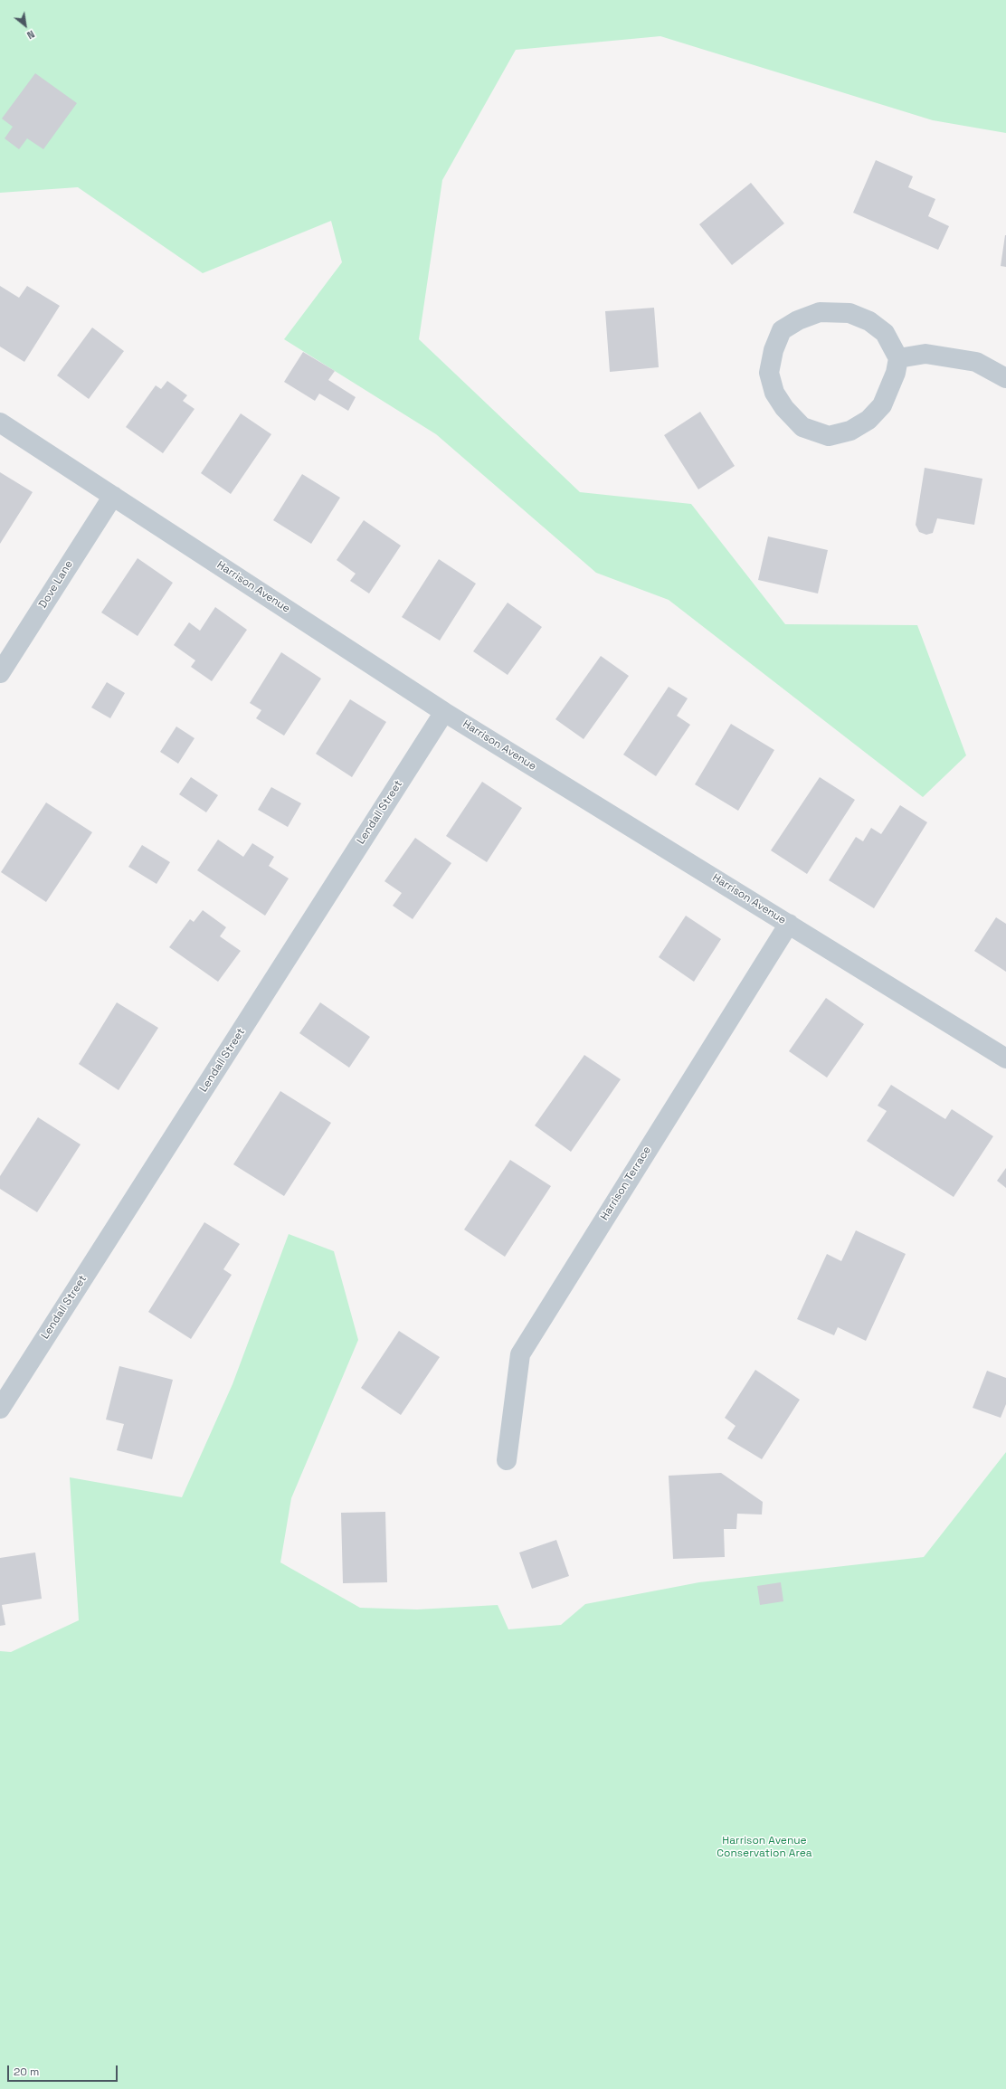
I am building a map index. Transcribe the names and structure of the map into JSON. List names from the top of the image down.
{
  "streets": {
    "street": [
      "Dove Lane",
      "Harrison Avenue",
      "Lendall Street",
      "Harrison Terrace"
    ]
  },
  "crossings": [
    ["Dove Lane", "Harrison Avenue"],
    ["Harrison Avenue", "Lendall Street"],
    ["Harrison Avenue", "Harrison Terrace"]
  ],
  "parks": ["Harrison Avenue Conservation Area"],
  "scale_bar": "20 m",
  "north": "bottom right"
}
